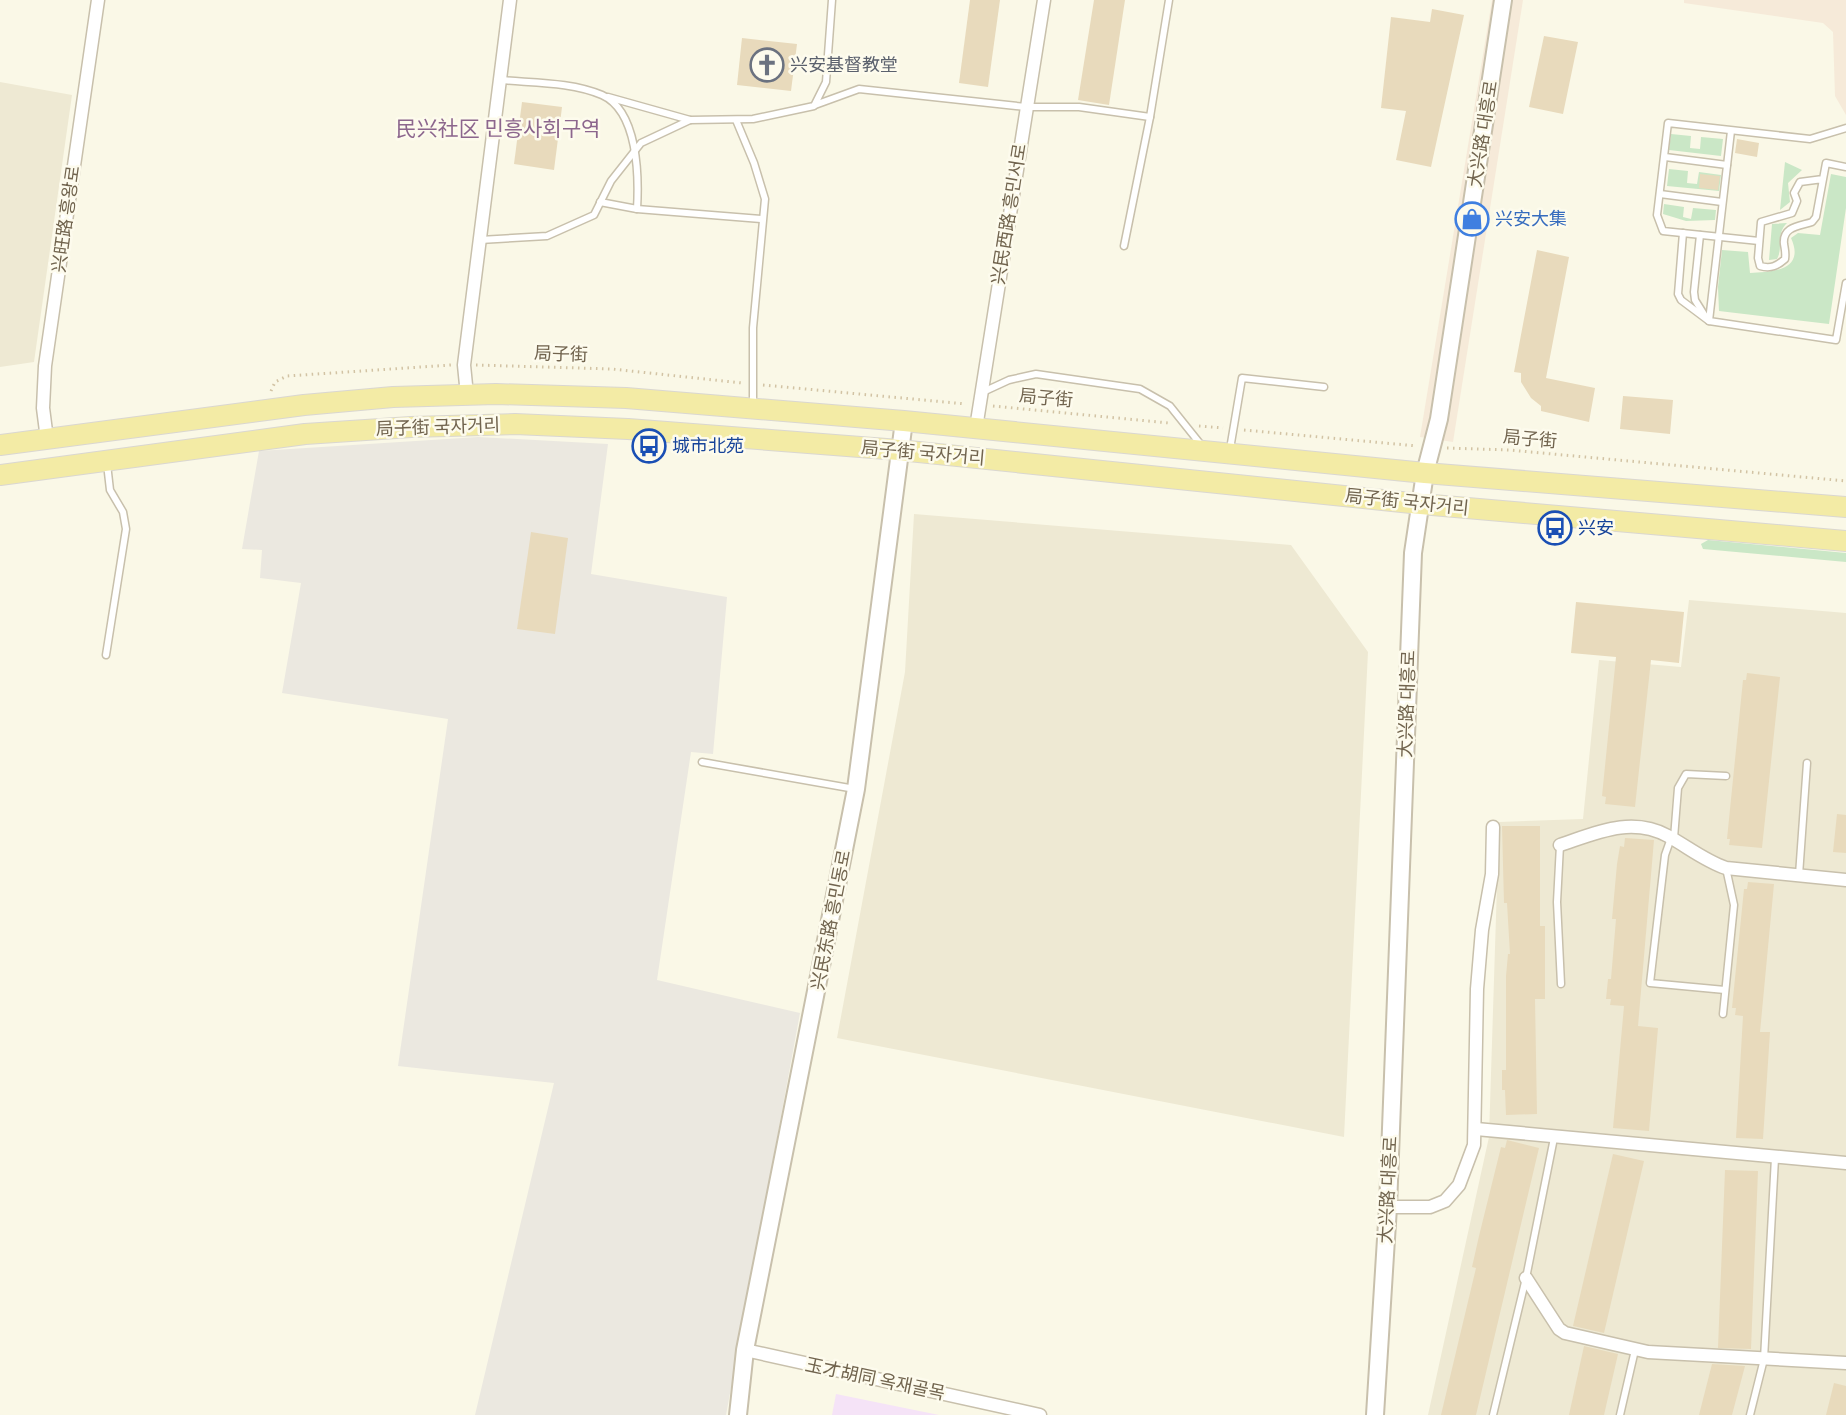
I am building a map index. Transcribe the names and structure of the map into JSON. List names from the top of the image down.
{
  "streets": {
    "main road": ["局子街 국자거리"],
    "street": [
      "大兴路 대흥로",
      "兴民西路 흥민서로",
      "兴旺路 흥왕로",
      "兴民东路 흥민동로",
      "玉才胡同 옥재골목"
    ],
    "path": ["局子街"]
  },
  "crossings": [
    ["大兴路 대흥로", "局子街"],
    ["大兴路 대흥로", "局子街 국자거리"],
    ["兴民西路 흥민서로", "局子街"],
    ["兴民西路 흥민서로", "局子街 국자거리"],
    ["兴旺路 흥왕로", "局子街 국자거리"],
    ["局子街", "局子街 국자거리"],
    ["局子街 국자거리", "兴民东路 흥민동로"],
    ["兴民东路 흥민동로", "玉才胡同 옥재골목"]
  ],
  "districts": ["民兴社区 민흥사회구역"],
  "places": {
    "church": ["兴安基督教堂"],
    "shop": ["兴安大集"],
    "bus stop": ["城市北苑", "兴安"]
  }
}
